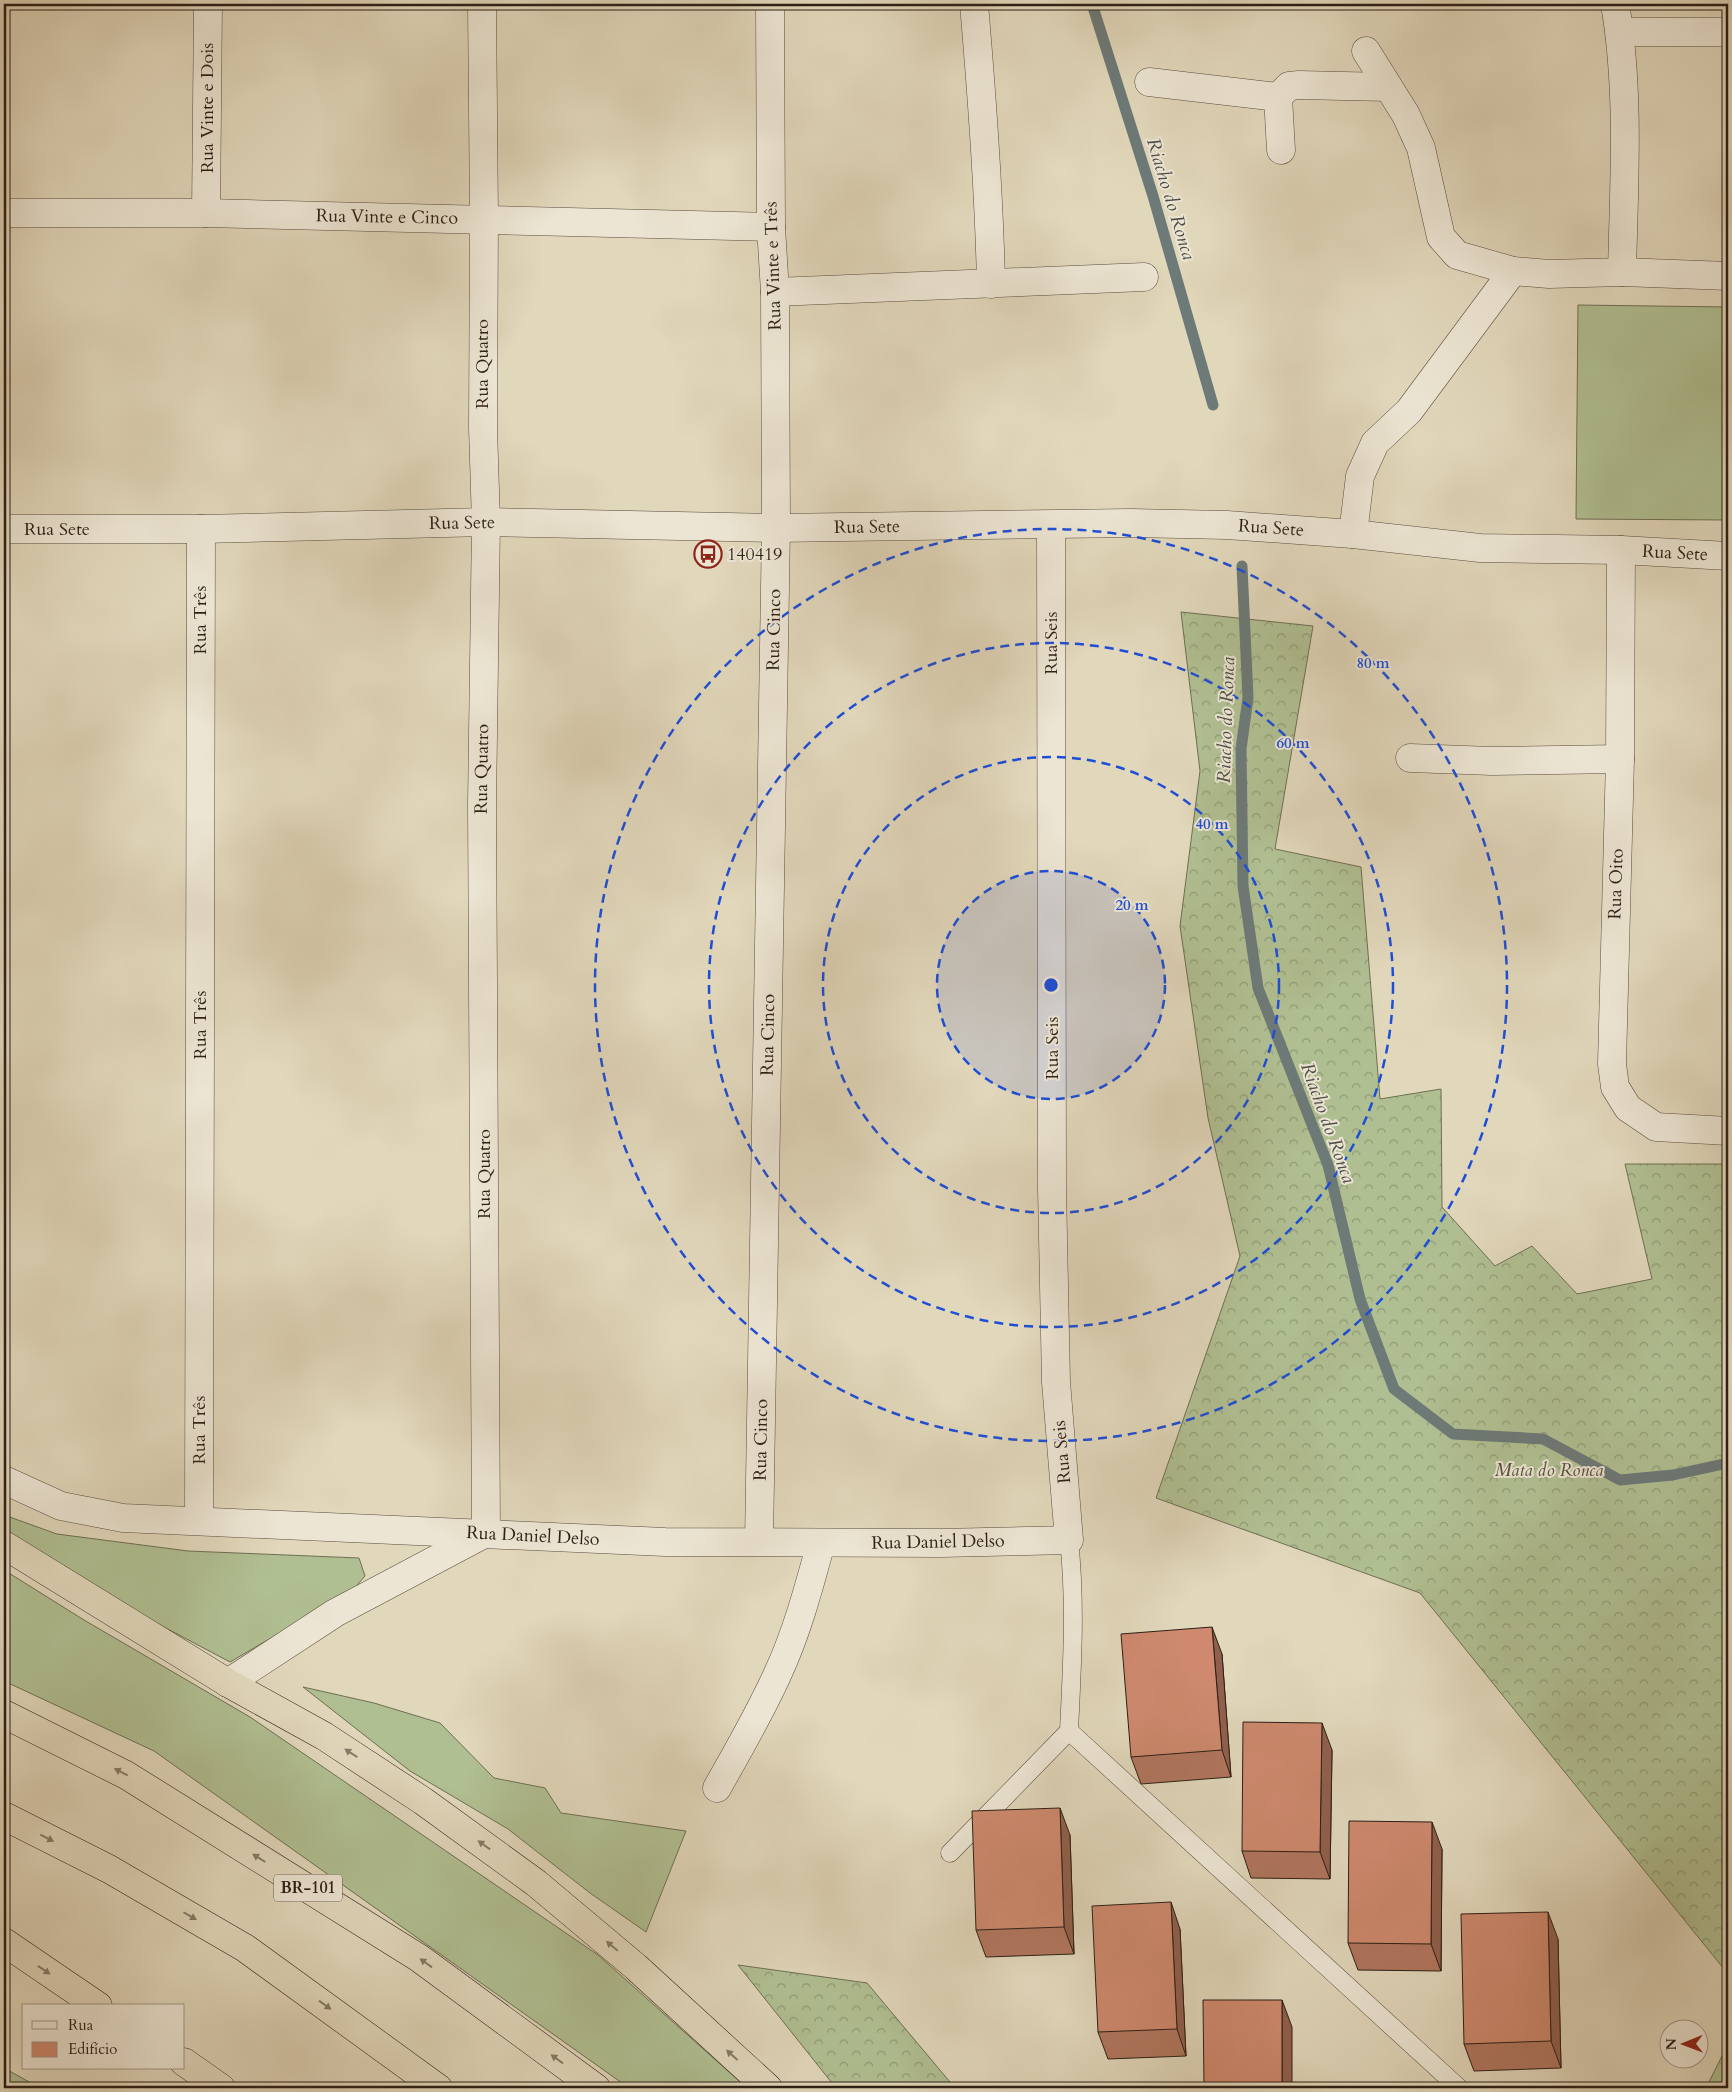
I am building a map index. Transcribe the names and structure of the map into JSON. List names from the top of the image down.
{
  "streets": {
    "highway": ["BR-101"],
    "street": [
      "Rua Vinte e Dois",
      "Rua Vinte e Cinco",
      "Rua Vinte e Três",
      "Rua Quatro",
      "Rua Sete",
      "Rua Três",
      "Rua Cinco",
      "Rua Seis",
      "Rua Oito",
      "Rua Daniel Delso"
    ]
  },
  "crossings": [
    ["Rua Vinte e Dois", "Rua Vinte e Cinco"],
    ["Rua Vinte e Cinco", "Rua Vinte e Três"],
    ["Rua Vinte e Cinco", "Rua Quatro"],
    ["Rua Vinte e Três", "Rua Sete"],
    ["Rua Vinte e Três", "Rua Cinco"],
    ["Rua Quatro", "Rua Sete"],
    ["Rua Quatro", "Rua Daniel Delso"],
    ["Rua Sete", "Rua Três"],
    ["Rua Sete", "Rua Cinco"],
    ["Rua Sete", "Rua Seis"],
    ["Rua Sete", "Rua Oito"],
    ["Rua Três", "Rua Daniel Delso"],
    ["Rua Cinco", "Rua Daniel Delso"],
    ["Rua Seis", "Rua Daniel Delso"]
  ],
  "water": ["Riacho do Ronca"],
  "parks": ["Mata do Ronca"],
  "places": {
    "bus stop": ["140419"]
  },
  "legend": ["Rua", "Edifício"],
  "north": "left",
  "rings": [
    "80 m",
    "60 m",
    "40 m",
    "20 m"
  ]
}
